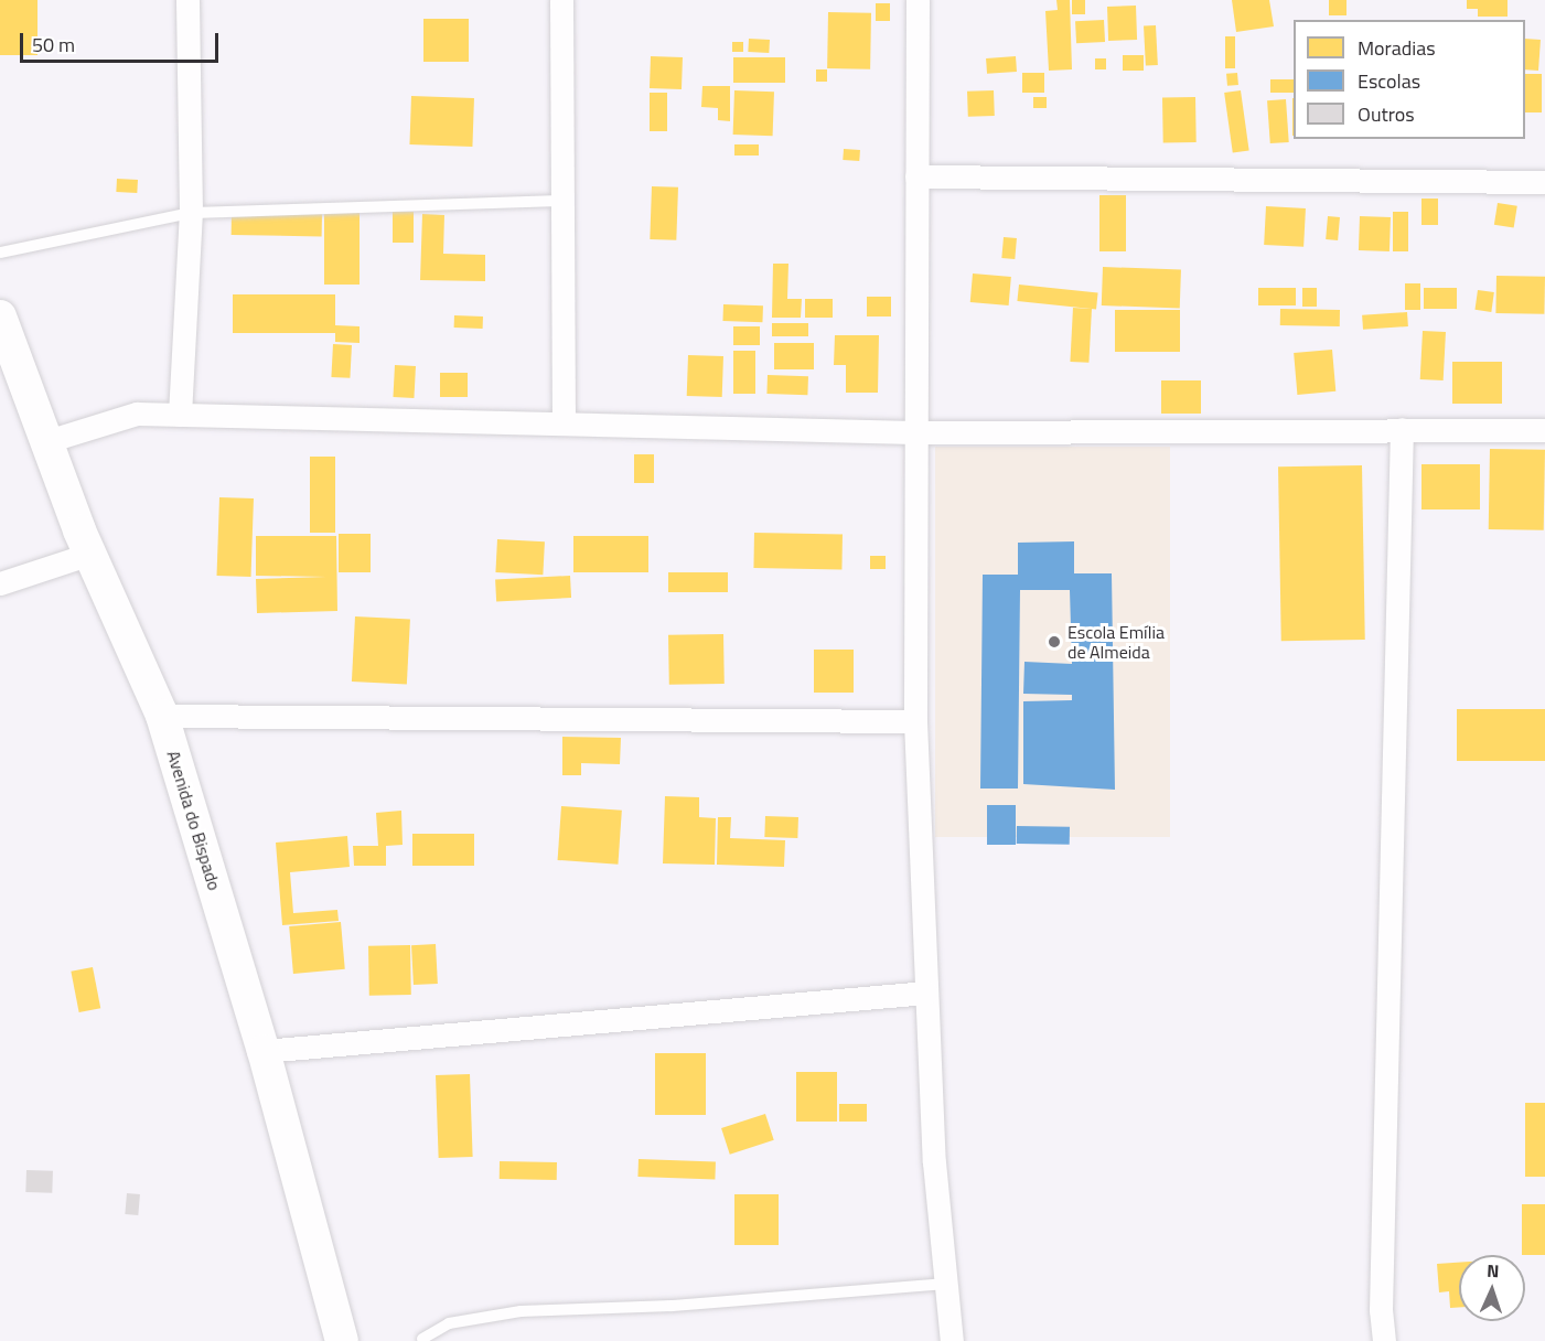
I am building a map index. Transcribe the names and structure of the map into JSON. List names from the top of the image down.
{
  "streets": {
    "main road": ["Avenida do Bispado"]
  },
  "places": ["Escola Emília de Almeida"],
  "legend": ["Moradias", "Escolas", "Outros"],
  "scale_bar": "50 m",
  "north": "top"
}
